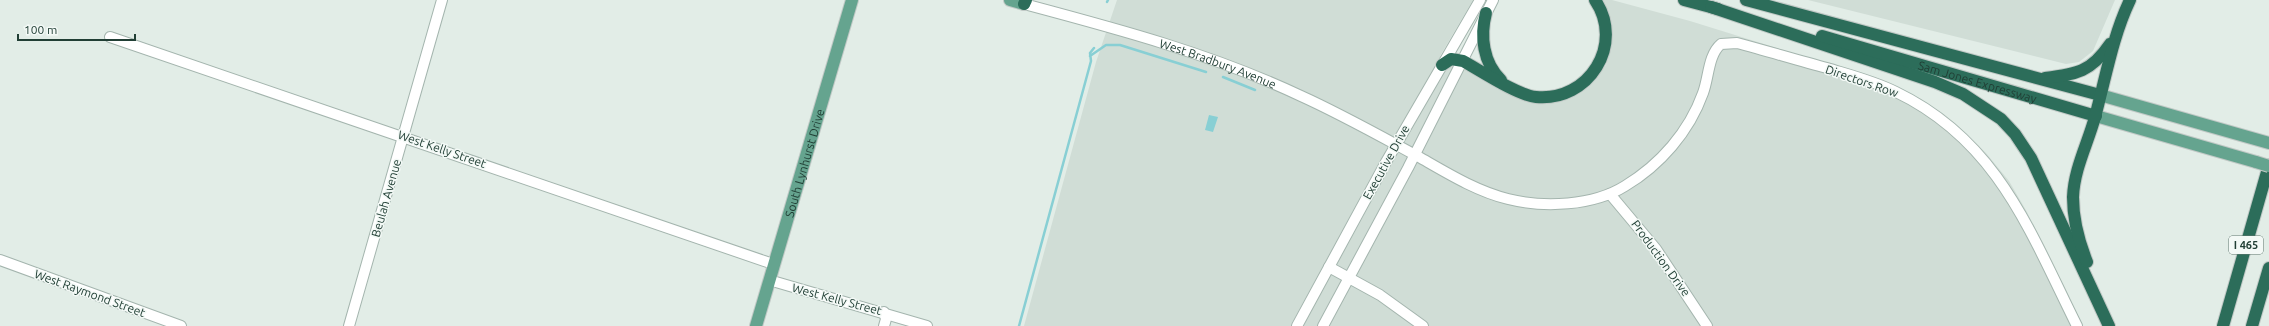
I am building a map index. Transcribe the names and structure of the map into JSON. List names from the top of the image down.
{
  "streets": {
    "highway": ["Sam Jones Expressway", "I 465"],
    "main road": ["West Bradbury Avenue", "South Lynhurst Drive"],
    "street": [
      "Directors Row",
      "West Kelly Street",
      "Executive Drive",
      "Beulah Avenue",
      "Production Drive",
      "West Raymond Street"
    ]
  },
  "crossings": [
    ["West Bradbury Avenue", "Directors Row"],
    ["West Bradbury Avenue", "Executive Drive"],
    ["West Bradbury Avenue", "Production Drive"],
    ["Sam Jones Expressway", "I 465"],
    ["West Kelly Street", "South Lynhurst Drive"],
    ["West Kelly Street", "Beulah Avenue"]
  ],
  "scale_bar": "100 m"
}
